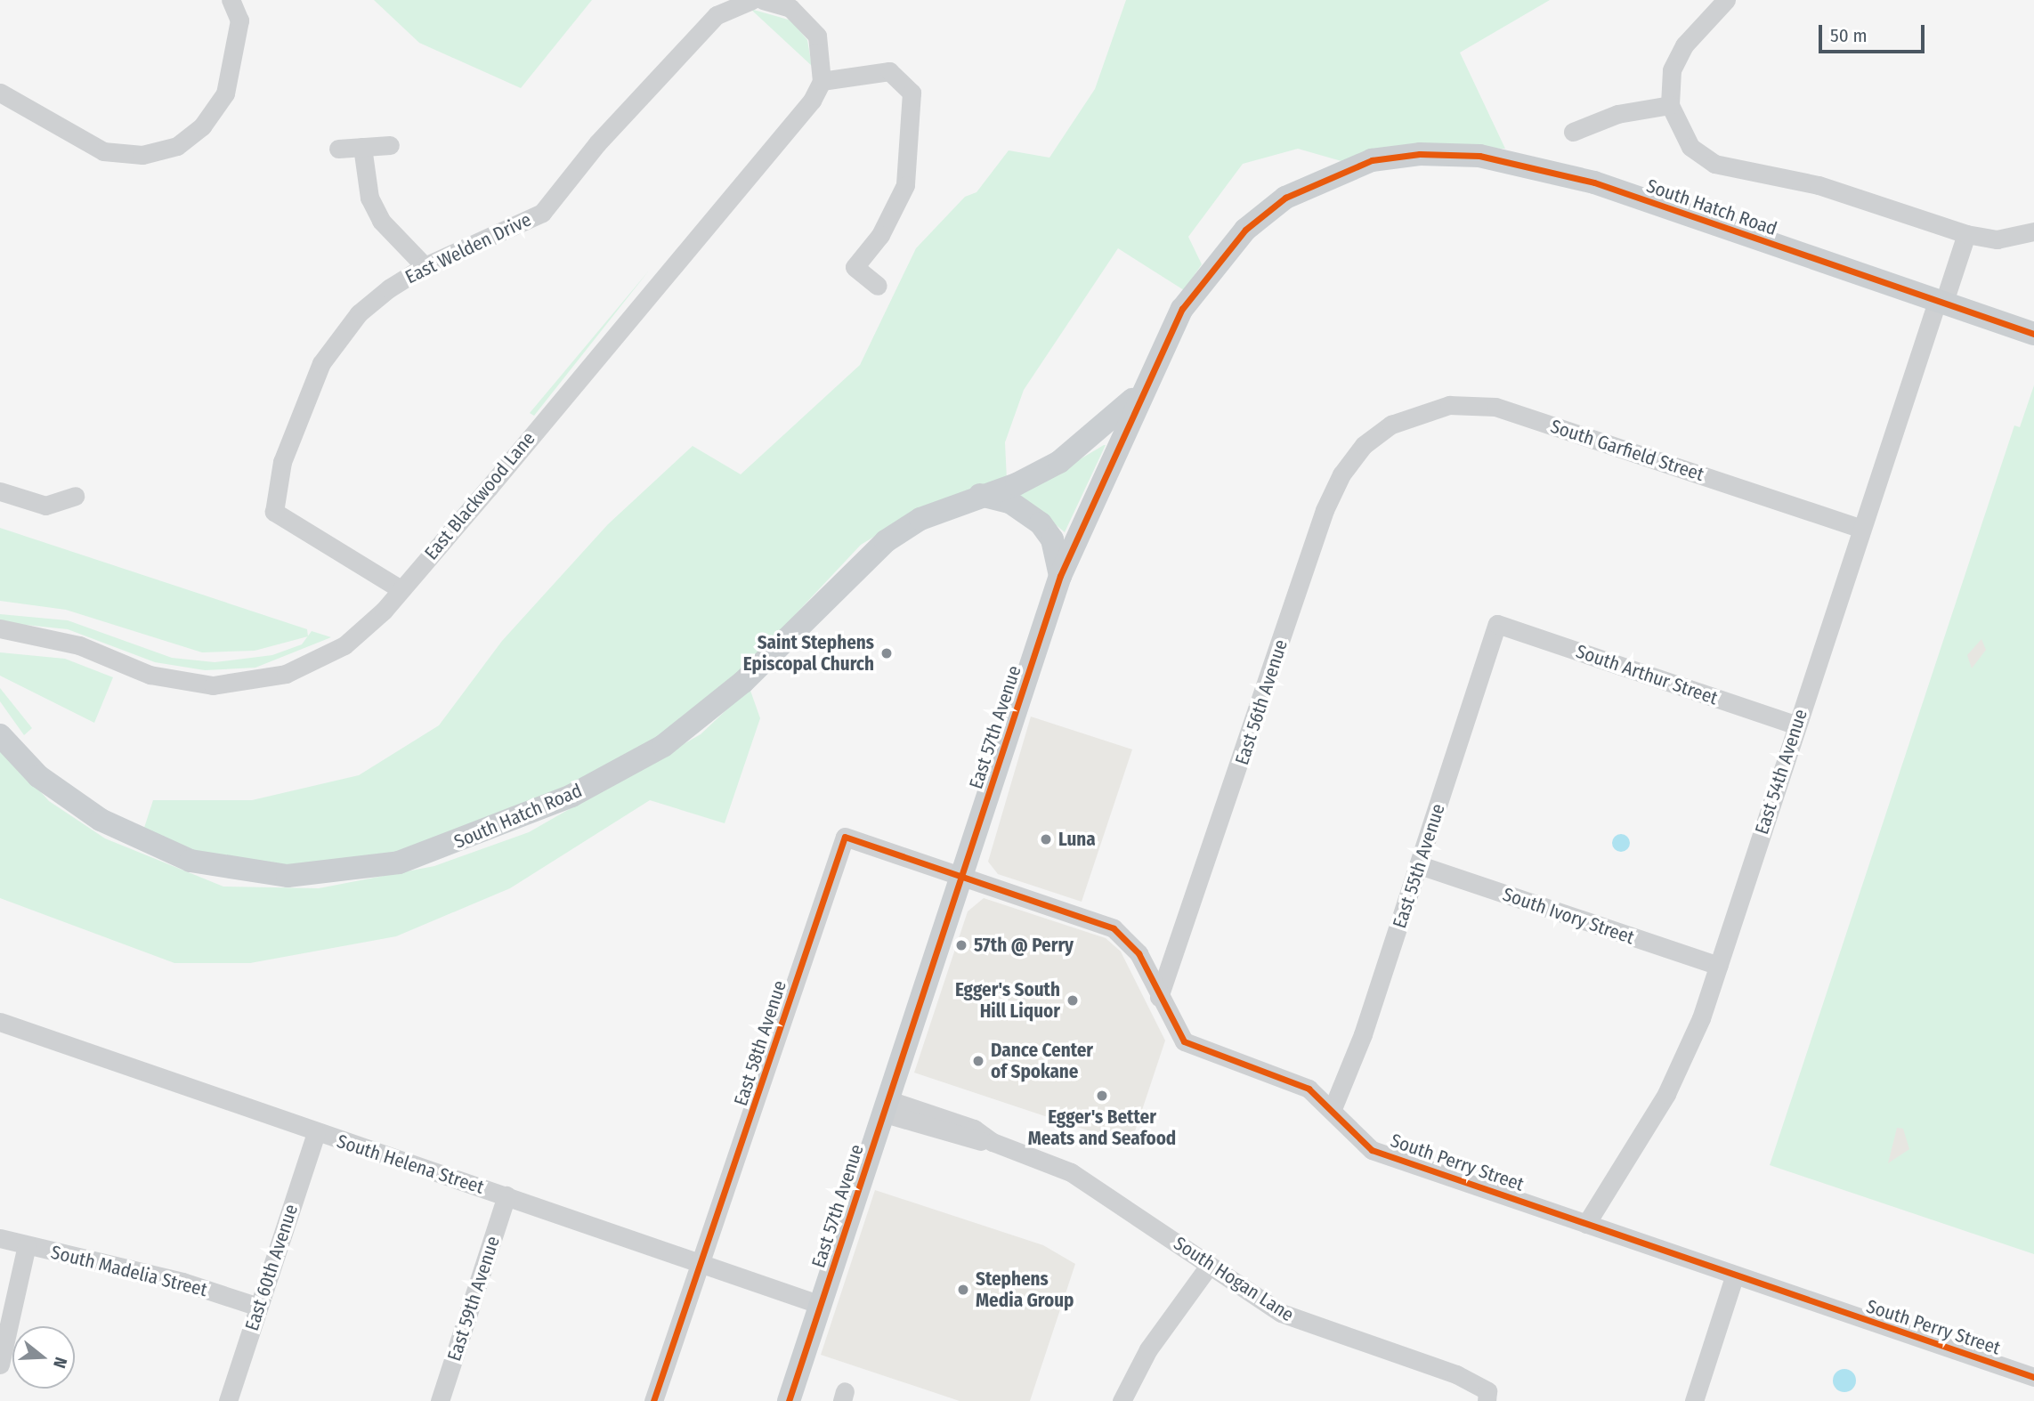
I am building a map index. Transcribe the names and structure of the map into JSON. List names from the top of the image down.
{
  "streets": {
    "main road": ["South Hatch Road", "East 57th Avenue"],
    "street": [
      "East Welden Drive",
      "South Garfield Street",
      "East Blackwood Lane",
      "South Arthur Street",
      "East 56th Avenue",
      "East 54th Avenue",
      "East 55th Avenue",
      "South Ivory Street",
      "East 58th Avenue",
      "South Perry Street",
      "South Helena Street",
      "East 60th Avenue",
      "South Madelia Street",
      "South Hogan Lane",
      "East 59th Avenue"
    ]
  },
  "crossings": [
    ["South Hatch Road", "East 57th Avenue"],
    ["South Hatch Road", "East 54th Avenue"],
    ["East Welden Drive", "East Blackwood Lane"],
    ["South Garfield Street", "East 56th Avenue"],
    ["South Garfield Street", "East 54th Avenue"],
    ["South Arthur Street", "East 54th Avenue"],
    ["South Arthur Street", "East 55th Avenue"],
    ["East 56th Avenue", "South Perry Street"],
    ["East 57th Avenue", "South Perry Street"],
    ["East 57th Avenue", "South Helena Street"],
    ["East 57th Avenue", "South Hogan Lane"],
    ["East 54th Avenue", "South Ivory Street"],
    ["East 54th Avenue", "South Perry Street"],
    ["East 55th Avenue", "South Ivory Street"],
    ["East 55th Avenue", "South Perry Street"],
    ["East 58th Avenue", "South Perry Street"],
    ["East 58th Avenue", "South Helena Street"],
    ["South Helena Street", "East 60th Avenue"],
    ["South Helena Street", "East 59th Avenue"],
    ["East 60th Avenue", "South Madelia Street"]
  ],
  "places": [
    "Saint Stephens Episcopal Church",
    "Luna",
    "57th @ Perry",
    "Egger's South Hill Liquor",
    "Dance Center of Spokane",
    "Egger's Better Meats and Seafood",
    "Stephens Media Group"
  ],
  "scale_bar": "50 m",
  "north": "right"
}
